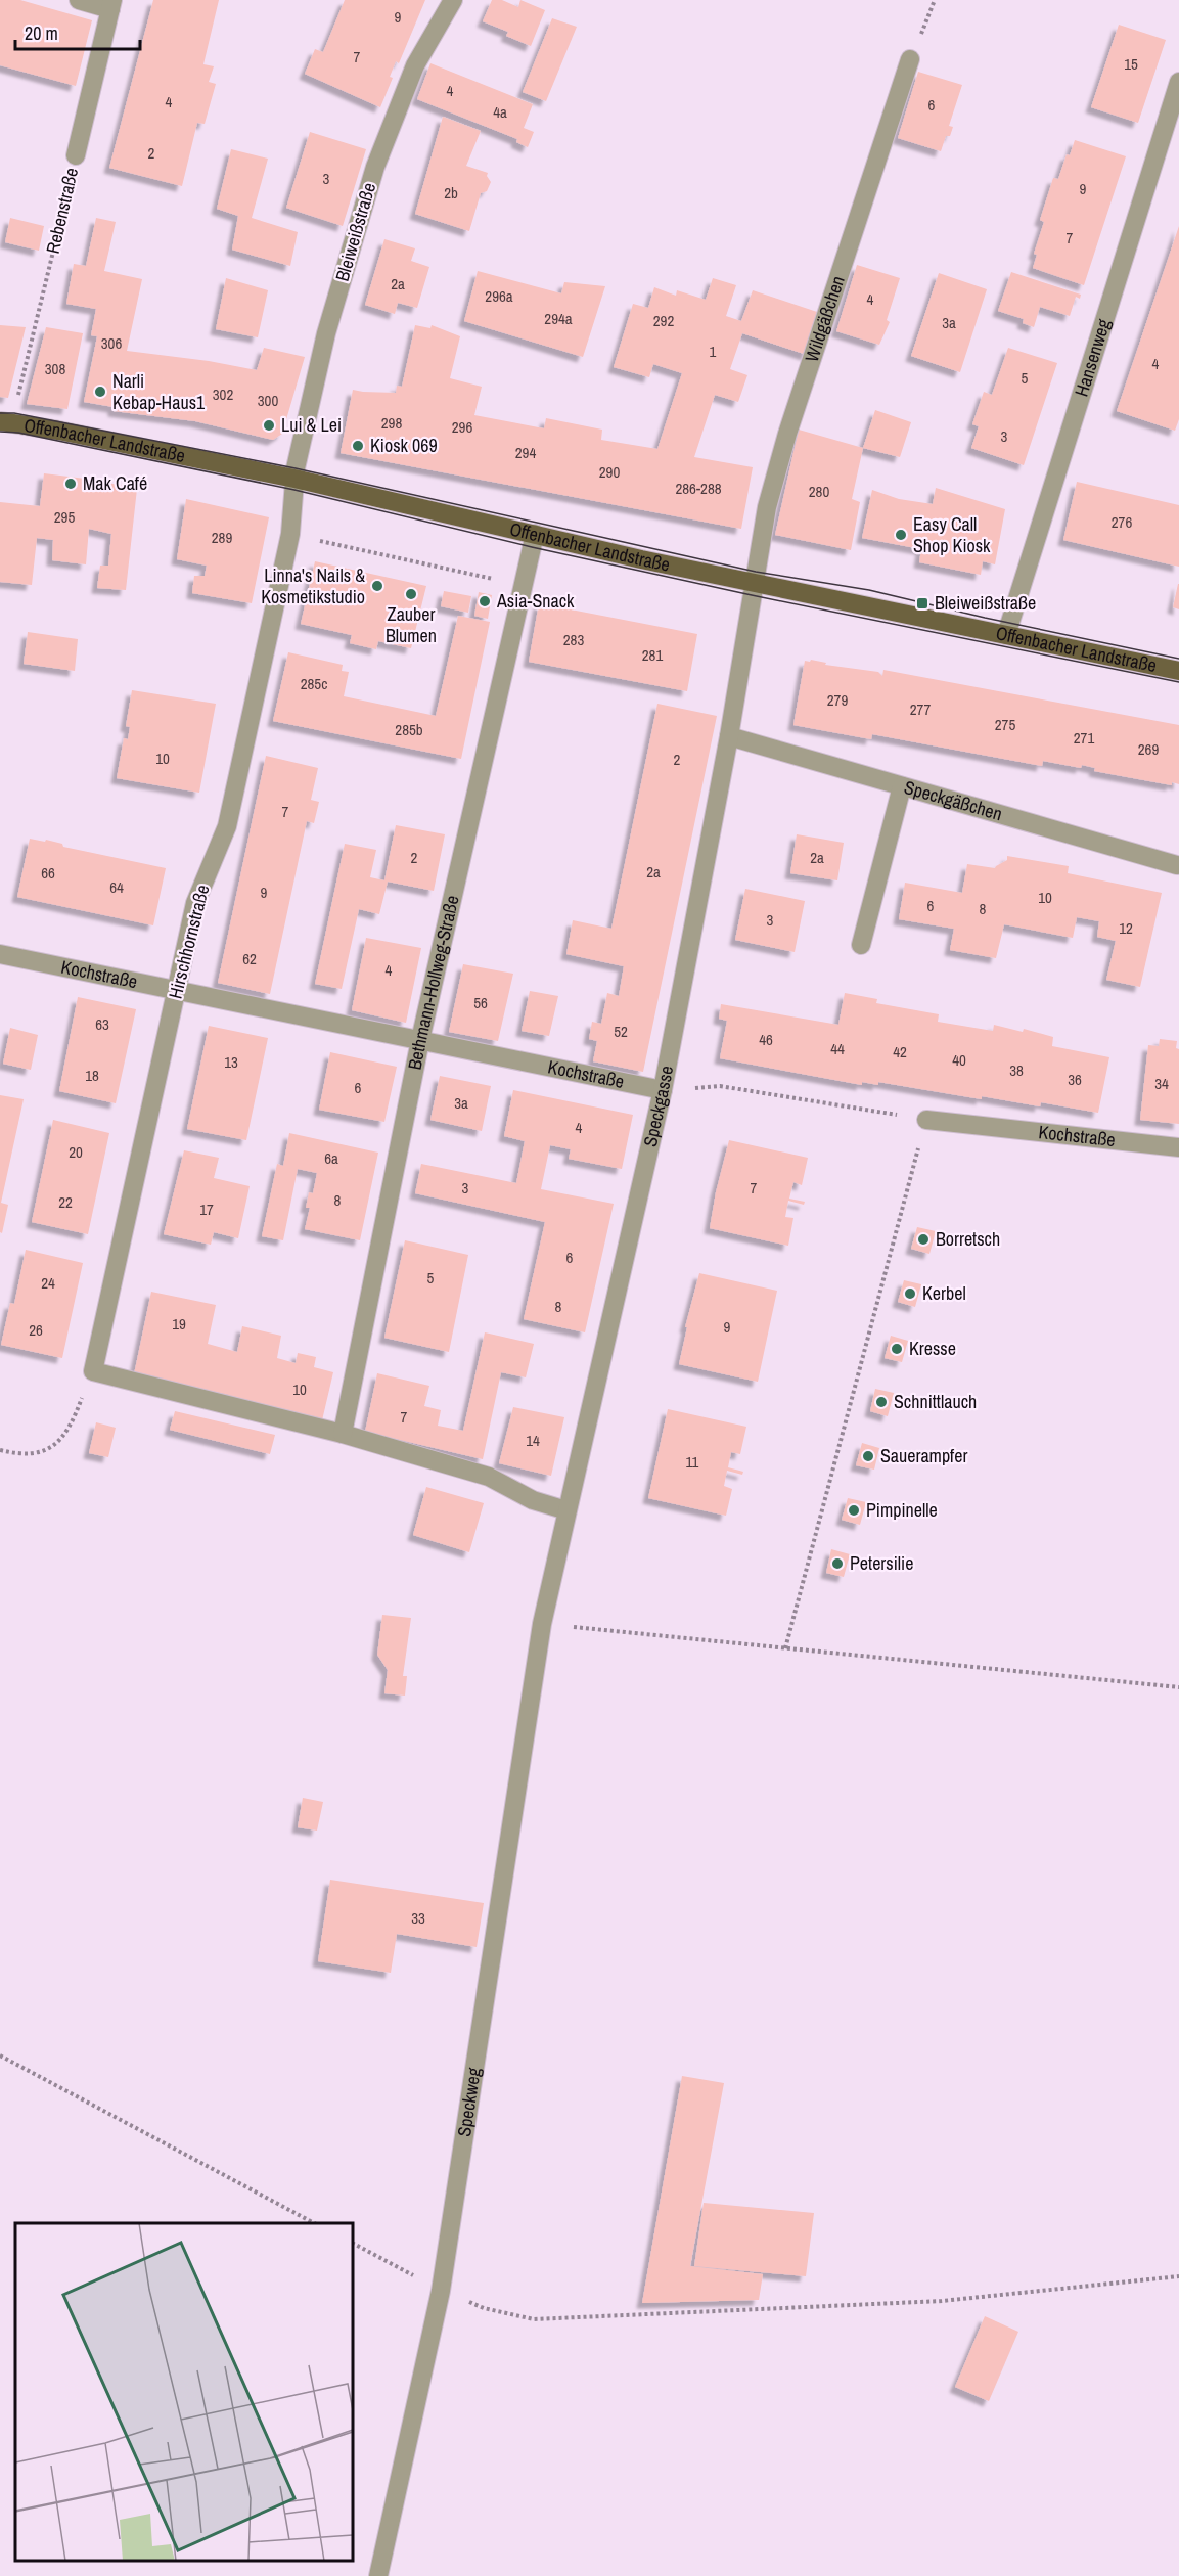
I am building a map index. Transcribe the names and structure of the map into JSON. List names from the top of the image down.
{
  "streets": {
    "main road": ["Offenbacher Landstraße"],
    "street": [
      "Rebenstraße",
      "Bleiweißstraße",
      "Wildgäßchen",
      "Hansenweg",
      "Speckgäßchen",
      "Hirschhornstraße",
      "Kochstraße",
      "Bethmann-Hollweg-Straße",
      "Speckgasse",
      "Speckweg"
    ]
  },
  "crossings": [
    ["Rebenstraße", "Offenbacher Landstraße"],
    ["Bleiweißstraße", "Offenbacher Landstraße"],
    ["Bleiweißstraße", "Hirschhornstraße"],
    ["Wildgäßchen", "Offenbacher Landstraße"],
    ["Wildgäßchen", "Speckgasse"],
    ["Hansenweg", "Offenbacher Landstraße"],
    ["Offenbacher Landstraße", "Hirschhornstraße"],
    ["Offenbacher Landstraße", "Bethmann-Hollweg-Straße"],
    ["Offenbacher Landstraße", "Speckgasse"],
    ["Speckgäßchen", "Speckgasse"],
    ["Hirschhornstraße", "Kochstraße"],
    ["Kochstraße", "Bethmann-Hollweg-Straße"],
    ["Kochstraße", "Speckgasse"],
    ["Speckgasse", "Speckweg"]
  ],
  "places": {
    "other": [
      "Narli Kebap-Haus1",
      "Lui & Lei",
      "Kiosk 069",
      "Mak Café",
      "Easy Call Shop Kiosk",
      "Linna's Nails & Kosmetikstudio",
      "Zauber Blumen",
      "Asia-Snack",
      "Borretsch",
      "Kerbel",
      "Kresse",
      "Schnittlauch",
      "Sauerampfer",
      "Pimpinelle",
      "Petersilie"
    ],
    "transit": ["Bleiweißstraße"]
  },
  "house_numbers": [
    "9",
    "7",
    "15",
    "4",
    "4",
    "6",
    "4a",
    "2",
    "3",
    "9",
    "2b",
    "7",
    "2a",
    "296a",
    "4",
    "294a",
    "292",
    "3a",
    "306",
    "1",
    "4",
    "308",
    "5",
    "302",
    "300",
    "298",
    "296",
    "3",
    "294",
    "290",
    "286-288",
    "280",
    "295",
    "276",
    "289",
    "283",
    "281",
    "285c",
    "279",
    "277",
    "275",
    "285b",
    "271",
    "269",
    "10",
    "2",
    "7",
    "2",
    "2a",
    "2a",
    "66",
    "64",
    "9",
    "10",
    "6",
    "8",
    "3",
    "12",
    "62",
    "4",
    "56",
    "63",
    "52",
    "46",
    "44",
    "42",
    "40",
    "13",
    "38",
    "18",
    "36",
    "34",
    "6",
    "3a",
    "4",
    "20",
    "6a",
    "3",
    "7",
    "8",
    "22",
    "17",
    "6",
    "5",
    "24",
    "8",
    "19",
    "9",
    "26",
    "10",
    "7",
    "14",
    "11",
    "33"
  ],
  "scale_bar": "20 m"
}
